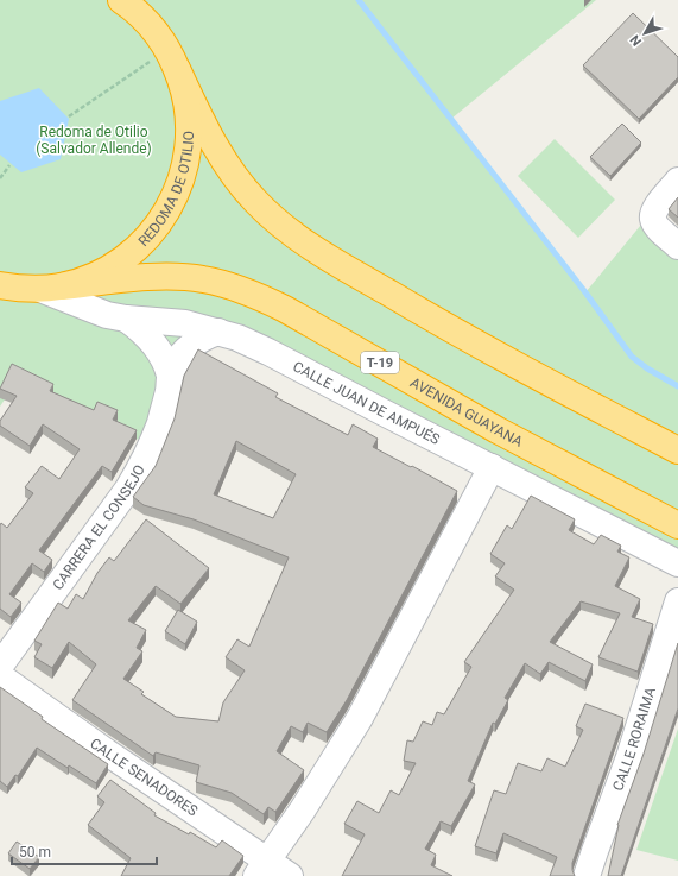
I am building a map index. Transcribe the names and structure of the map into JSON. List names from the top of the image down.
{
  "streets": {
    "highway": ["REDOMA DE OTILIO", "T-19", "AVENIDA GUAYANA"],
    "street": [
      "CALLE JUAN DE AMPUÉS",
      "CARRERA EL CONSEJO",
      "CALLE RORAIMA",
      "CALLE SENADORES"
    ]
  },
  "crossings": [
    ["REDOMA DE OTILIO", "T-19"],
    ["REDOMA DE OTILIO", "CALLE JUAN DE AMPUÉS"],
    ["REDOMA DE OTILIO", "AVENIDA GUAYANA"],
    ["CALLE JUAN DE AMPUÉS", "AVENIDA GUAYANA"],
    ["CALLE JUAN DE AMPUÉS", "CARRERA EL CONSEJO"]
  ],
  "parks": ["Redoma de Otilio (Salvador Allende)"],
  "scale_bar": "50 m",
  "north": "bottom left"
}
